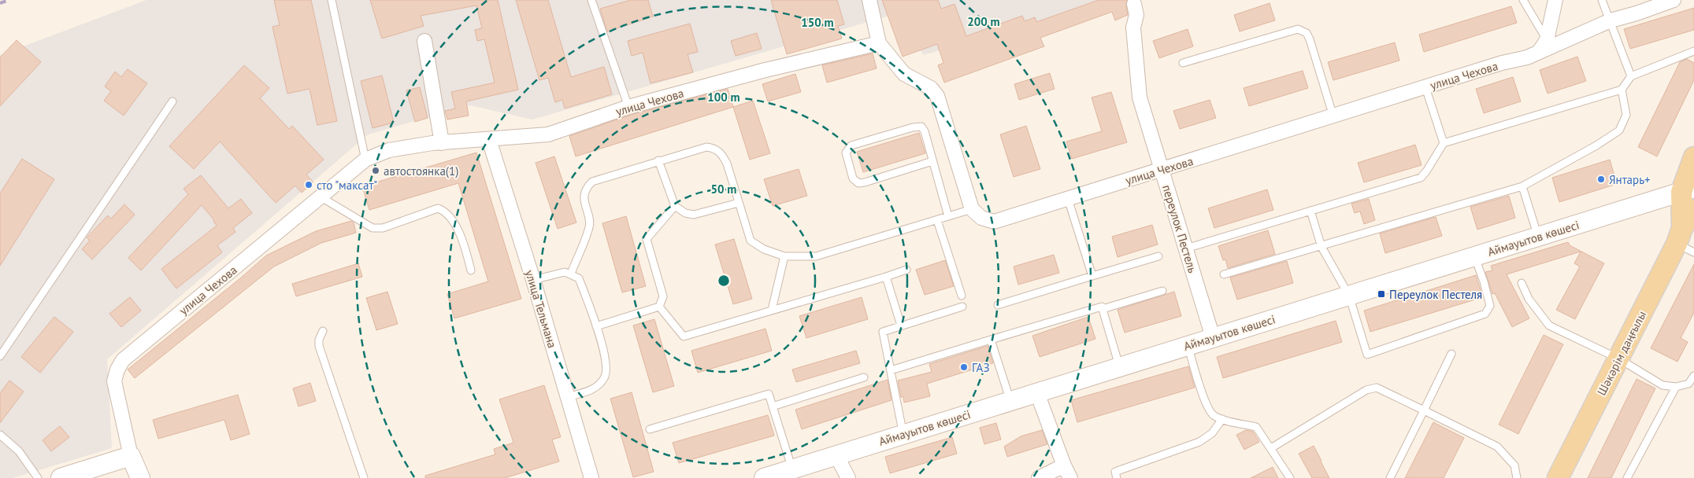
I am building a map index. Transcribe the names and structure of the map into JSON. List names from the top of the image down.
{
  "streets": {
    "main road": ["Шәкәрім даңғылы"],
    "street": [
      "улица Чехова",
      "переулок Пестель",
      "Аймауытов көшесі",
      "улица Тельмана"
    ]
  },
  "crossings": [
    ["улица Чехова", "переулок Пестель"],
    ["улица Чехова", "улица Тельмана"],
    ["переулок Пестель", "Аймауытов көшесі"],
    ["Аймауытов көшесі", "Шәкәрім даңғылы"]
  ],
  "places": {
    "other": [
      "автостоянка(1)",
      "Янтарь+",
      "сто \"максат\"",
      "ГАЗ"
    ],
    "transit": ["Переулок Пестеля"]
  },
  "rings": [
    "200 m",
    "150 m",
    "100 m",
    "50 m"
  ]
}
